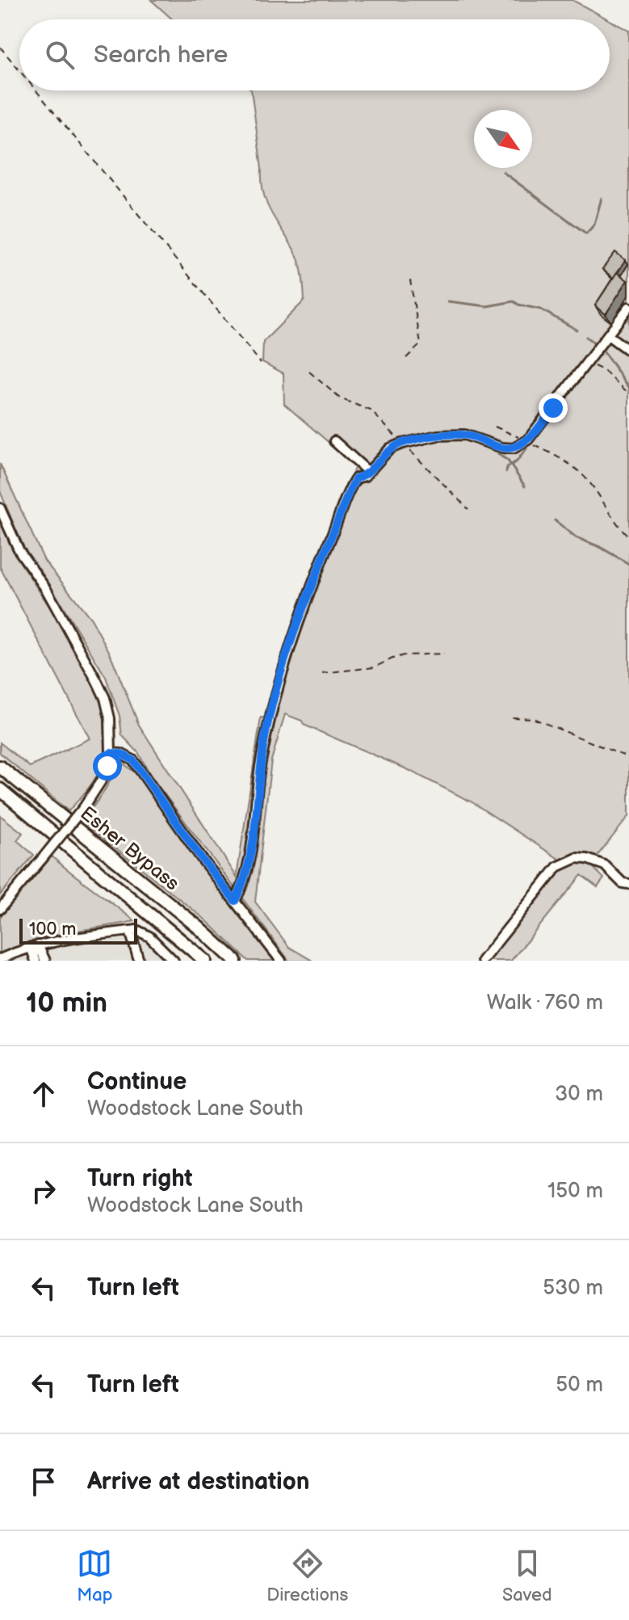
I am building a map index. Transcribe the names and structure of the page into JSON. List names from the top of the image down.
{
  "streets": {
    "highway": ["Esher Bypass"]
  },
  "scale_bar": "100 m",
  "north": "bottom right",
  "page": {
    "search": "Search here",
    "scale": "100 m",
    "heading": ["10 min", "Walk · 760 m"],
    "list": [
      ["Continue", "Woodstock Lane South", "30 m"],
      ["Turn right", "Woodstock Lane South", "150 m"],
      ["Turn left", "530 m"],
      ["Turn left", "50 m"],
      "Arrive at destination"
    ],
    "nav": ["Map", "Directions", "Saved"]
  }
}
